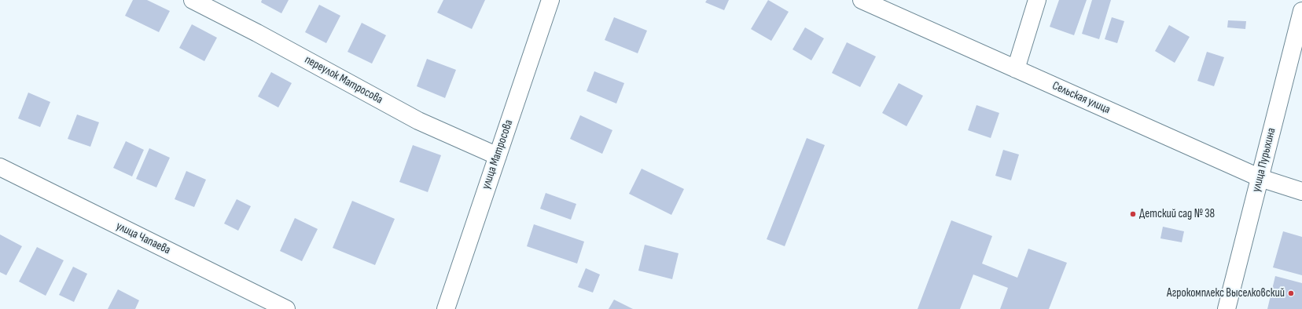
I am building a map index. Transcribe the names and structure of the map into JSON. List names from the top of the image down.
{
  "streets": {
    "street": [
      "переулок Матросова",
      "Сельская улица",
      "улица Матросова",
      "улица Пурыхина",
      "улица Чапаева"
    ]
  },
  "crossings": [
    ["переулок Матросова", "улица Матросова"],
    ["Сельская улица", "улица Пурыхина"]
  ],
  "places": ["Детский сад № 38", "Агрокомплекс Выселковский"]
}
